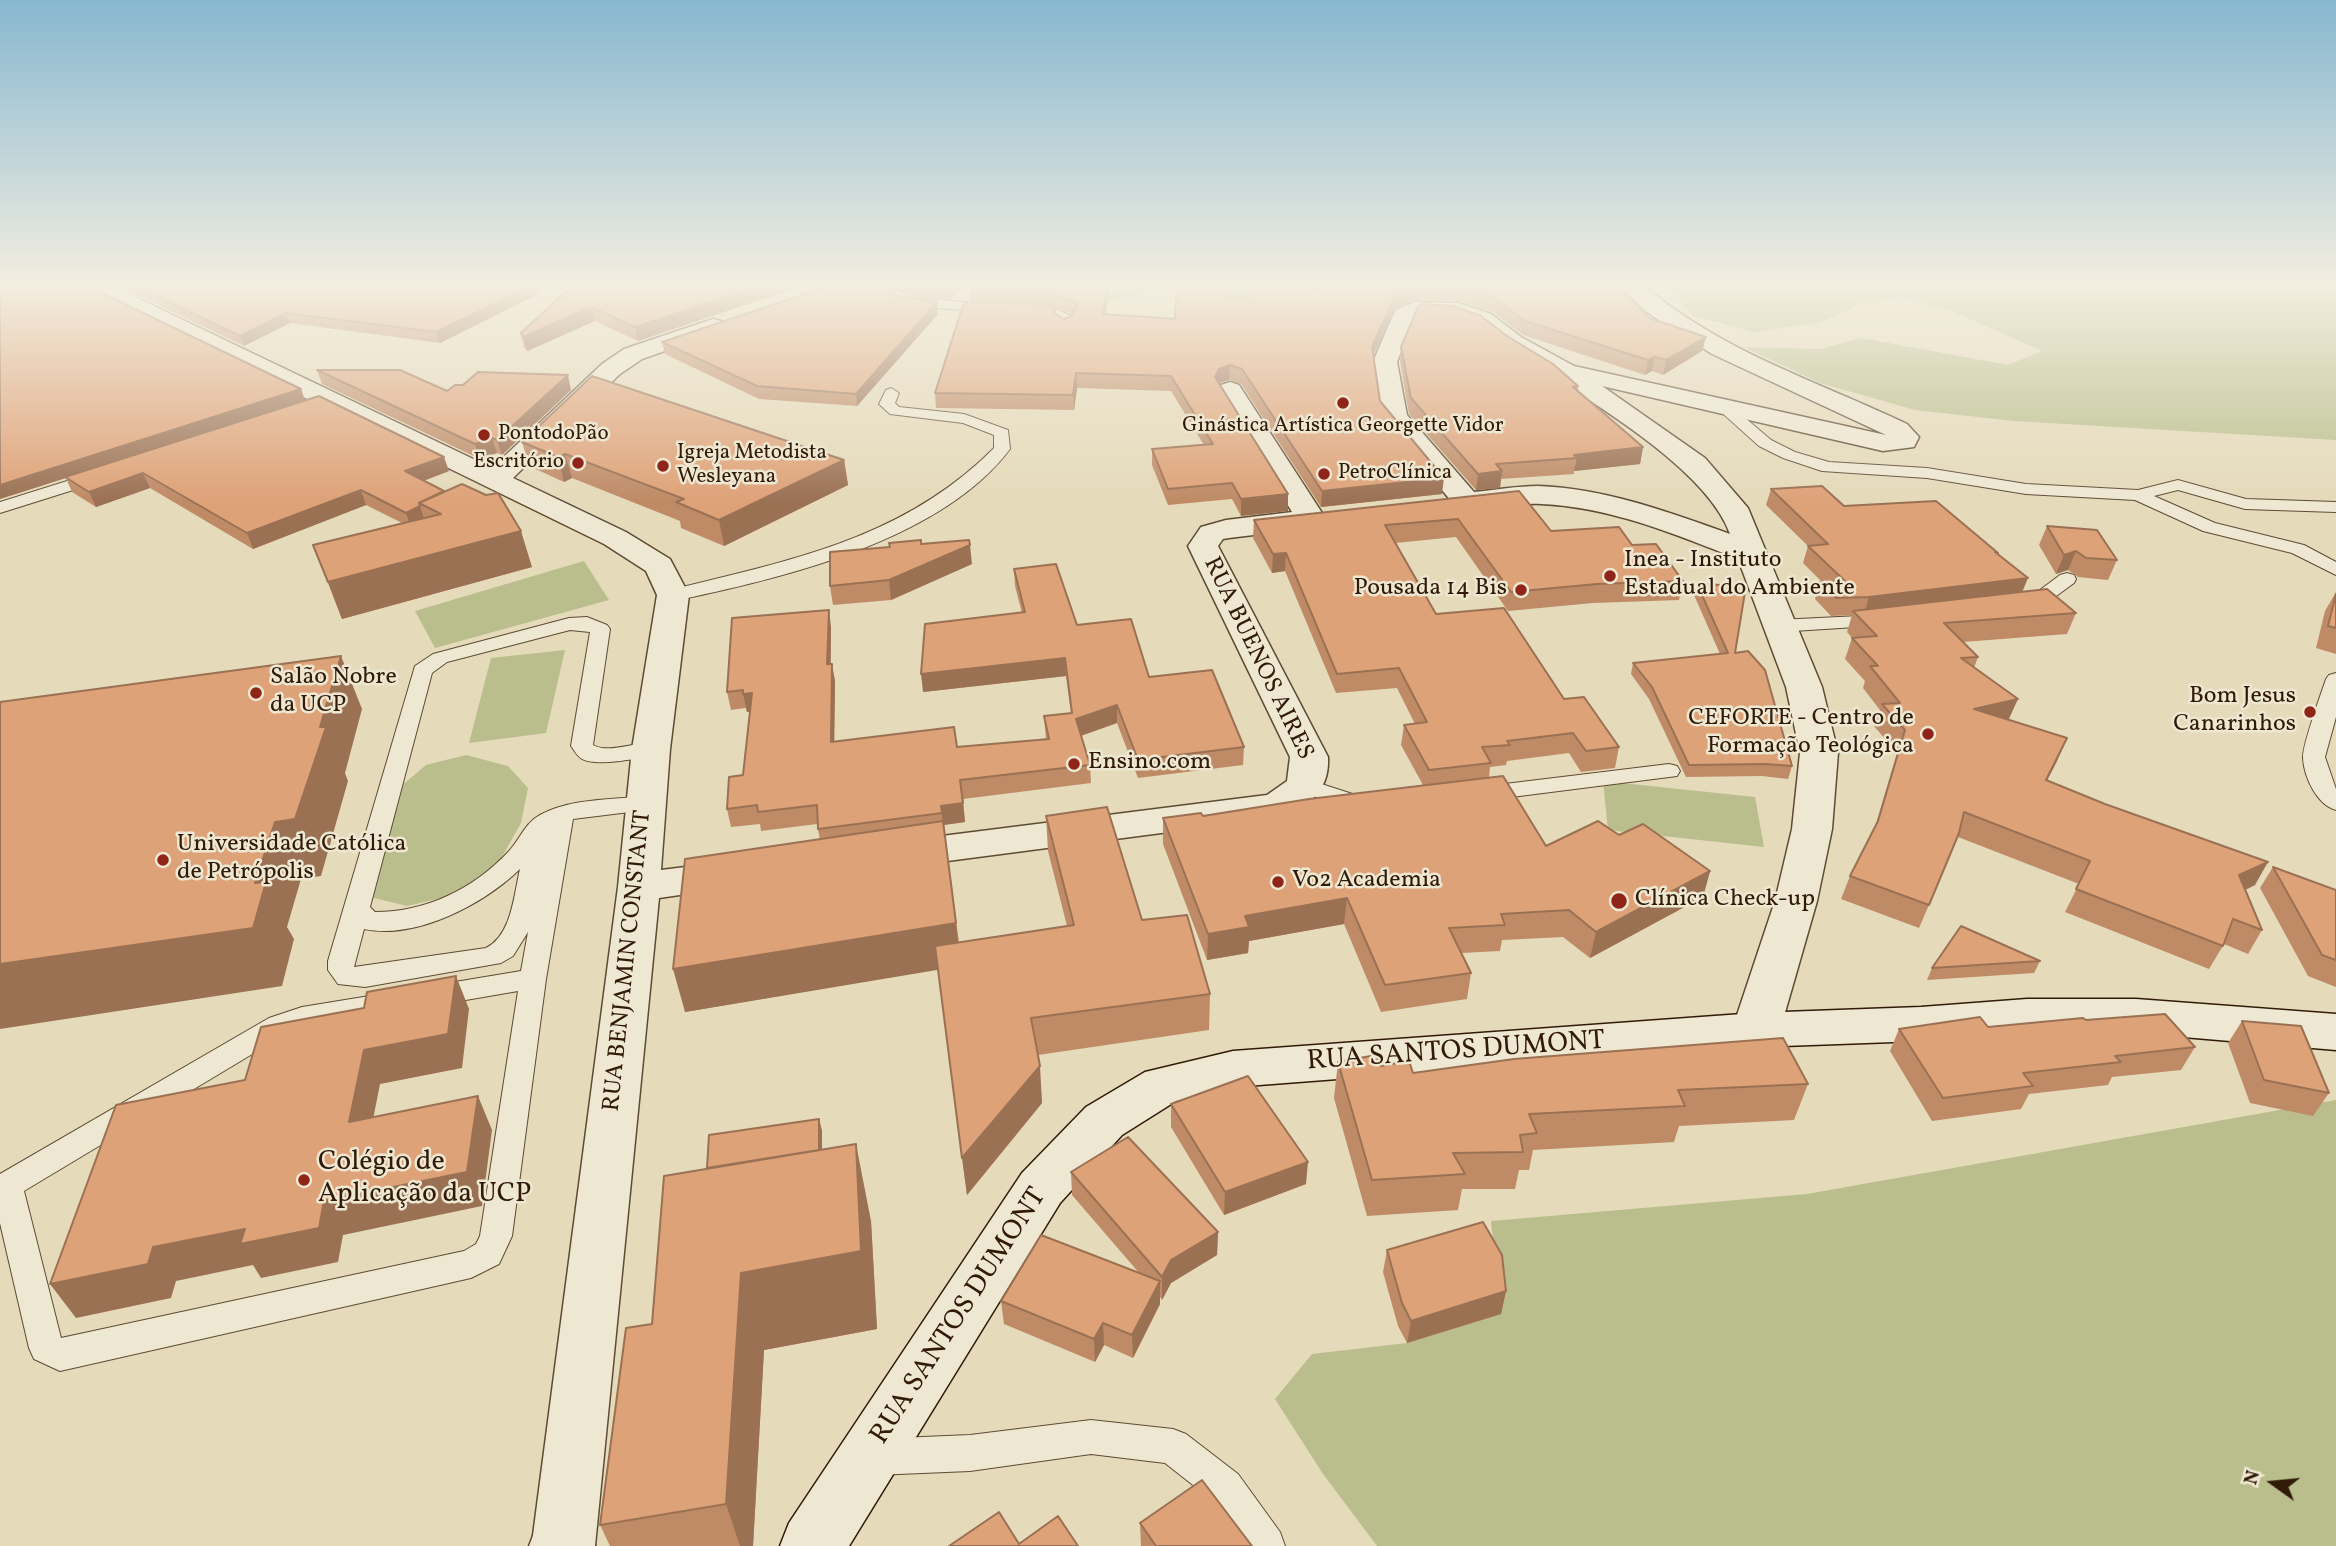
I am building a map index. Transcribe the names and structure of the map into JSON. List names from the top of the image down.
{
  "streets": {
    "street": ["RUA BUENOS AIRES", "RUA BENJAMIN CONSTANT", "RUA SANTOS DUMONT"]
  },
  "places": [
    "Ginástica Artística Georgette Vidor",
    "PontodoPão",
    "Escritório",
    "Igreja Metodista Wesleyana",
    "PetroClínica",
    "Inea - Instituto Estadual do Ambiente",
    "Pousada 14 Bis",
    "Salão Nobre da UCP",
    "Bom Jesus Canarinhos",
    "CEFORTE - Centro de Formação Teológica",
    "Ensino.com",
    "Universidade Católica de Petrópolis",
    "Vo2 Academia",
    "Clínica Check-up",
    "Colégio de Aplicação da UCP"
  ],
  "north": "left"
}
